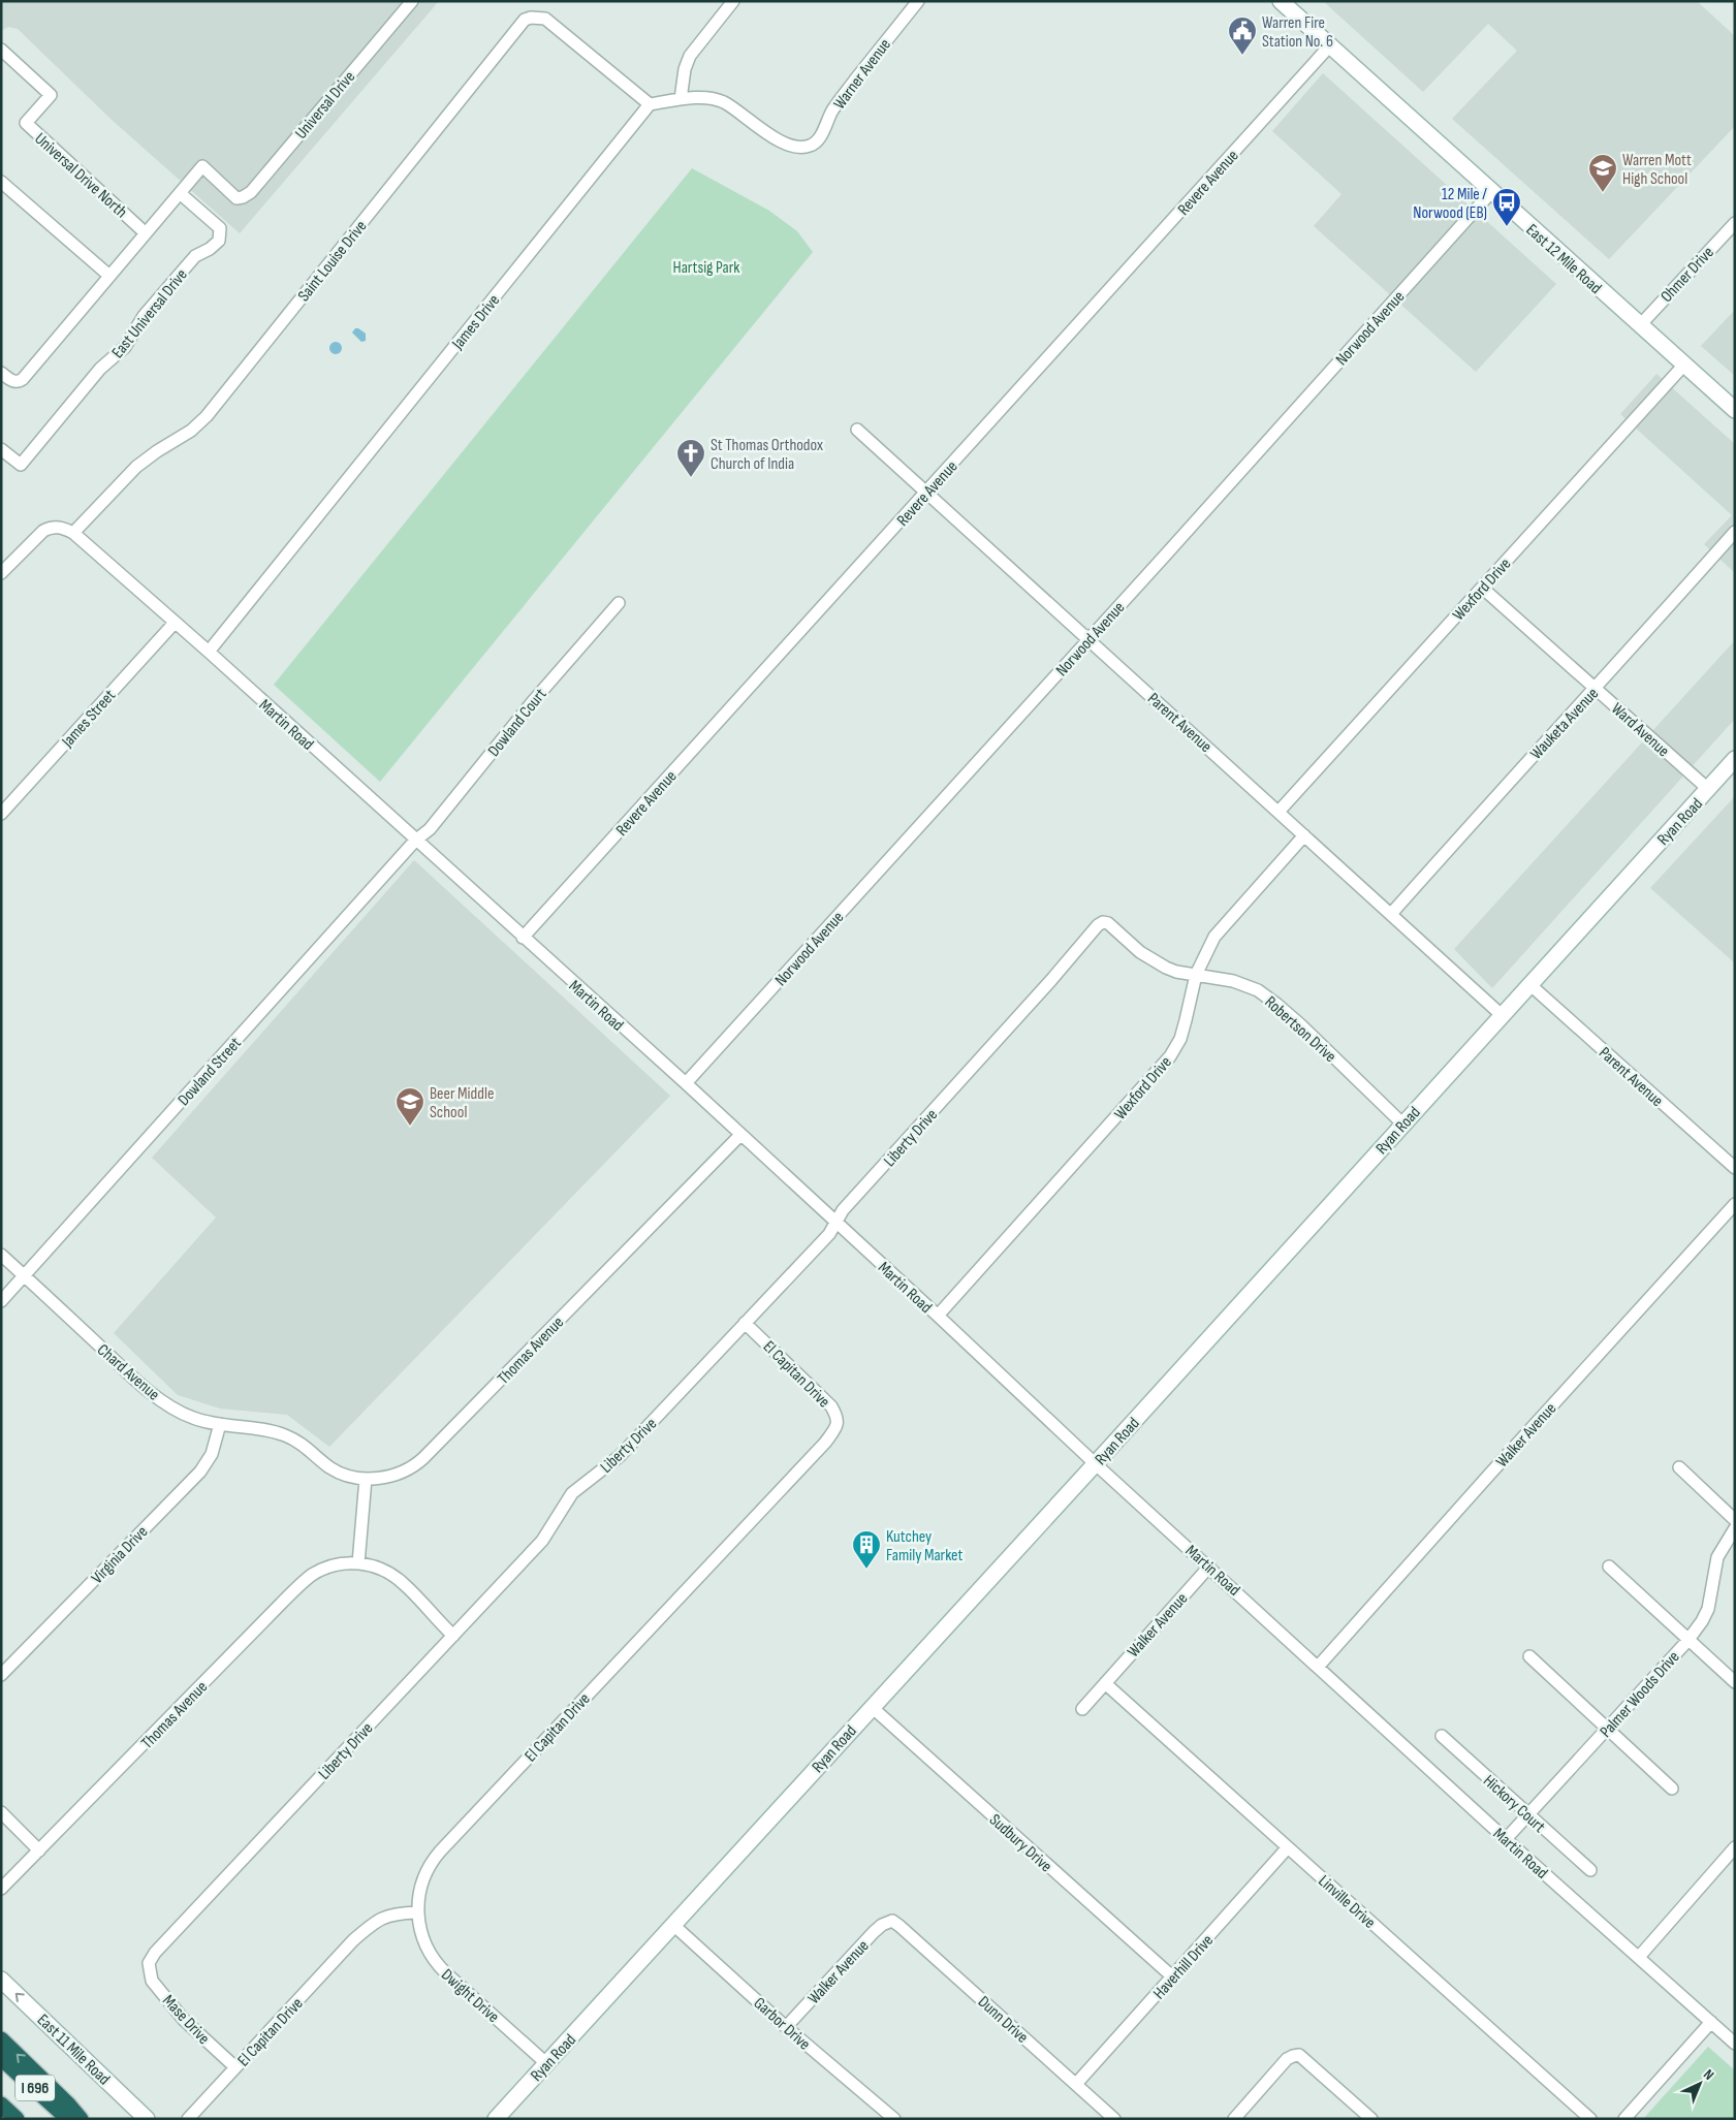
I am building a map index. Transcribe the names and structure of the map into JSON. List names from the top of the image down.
{
  "streets": {
    "highway": ["I 696"],
    "main road": ["East 12 Mile Road", "Ryan Road", "East 11 Mile Road"],
    "street": [
      "Warner Avenue",
      "Universal Drive",
      "Universal Drive North",
      "Revere Avenue",
      "Saint Louise Drive",
      "Ohmer Drive",
      "East Universal Drive",
      "James Drive",
      "Norwood Avenue",
      "Wexford Drive",
      "James Street",
      "Dowland Court",
      "Parent Avenue",
      "Wauketa Avenue",
      "Martin Road",
      "Ward Avenue",
      "Robertson Drive",
      "Dowland Street",
      "Liberty Drive",
      "Thomas Avenue",
      "Chard Avenue",
      "El Capitan Drive",
      "Walker Avenue",
      "Virginia Drive",
      "Palmer Woods Drive",
      "Hickory Court",
      "Sudbury Drive",
      "Linville Drive",
      "Haverhill Drive",
      "Dwight Drive",
      "Mase Drive",
      "Dunn Drive",
      "Garbor Drive"
    ]
  },
  "crossings": [
    ["Universal Drive", "Universal Drive North"],
    ["Universal Drive", "East Universal Drive"],
    ["Revere Avenue", "East 12 Mile Road"],
    ["Revere Avenue", "Parent Avenue"],
    ["Revere Avenue", "Martin Road"],
    ["East 12 Mile Road", "Ohmer Drive"],
    ["East 12 Mile Road", "Norwood Avenue"],
    ["East 12 Mile Road", "Wexford Drive"],
    ["Saint Louise Drive", "James Drive"],
    ["Saint Louise Drive", "Martin Road"],
    ["James Drive", "Martin Road"],
    ["Norwood Avenue", "Parent Avenue"],
    ["Norwood Avenue", "Martin Road"],
    ["Wexford Drive", "Parent Avenue"],
    ["Wexford Drive", "Martin Road"],
    ["Wexford Drive", "Ward Avenue"],
    ["Wexford Drive", "Robertson Drive"],
    ["James Street", "Martin Road"],
    ["Dowland Court", "Martin Road"],
    ["Dowland Court", "Dowland Street"],
    ["Parent Avenue", "Wauketa Avenue"],
    ["Parent Avenue", "Ryan Road"],
    ["Wauketa Avenue", "Ward Avenue"],
    ["Martin Road", "Ryan Road"],
    ["Martin Road", "Dowland Street"],
    ["Martin Road", "Liberty Drive"],
    ["Martin Road", "Thomas Avenue"],
    ["Martin Road", "Walker Avenue"],
    ["Martin Road", "Palmer Woods Drive"],
    ["Ward Avenue", "Ryan Road"],
    ["Ryan Road", "Robertson Drive"],
    ["Ryan Road", "Sudbury Drive"],
    ["Ryan Road", "Dwight Drive"],
    ["Ryan Road", "Garbor Drive"],
    ["Robertson Drive", "Liberty Drive"],
    ["Dowland Street", "Chard Avenue"],
    ["Liberty Drive", "Thomas Avenue"],
    ["Liberty Drive", "El Capitan Drive"],
    ["Liberty Drive", "Mase Drive"],
    ["Thomas Avenue", "Chard Avenue"],
    ["Chard Avenue", "Virginia Drive"],
    ["El Capitan Drive", "Dwight Drive"],
    ["El Capitan Drive", "Mase Drive"],
    ["Walker Avenue", "Linville Drive"],
    ["Walker Avenue", "Dunn Drive"],
    ["Walker Avenue", "Garbor Drive"],
    ["Palmer Woods Drive", "Hickory Court"],
    ["Sudbury Drive", "Haverhill Drive"],
    ["Linville Drive", "Haverhill Drive"],
    ["Haverhill Drive", "Dunn Drive"]
  ],
  "one_way": ["East 11 Mile Road"],
  "parks": ["Hartsig Park"],
  "places": {
    "public building": ["Warren Fire Station No. 6"],
    "school or university": ["Warren Mott High School", "Beer Middle School"],
    "bus stop": ["12 Mile / Norwood (EB)"],
    "church": ["St Thomas Orthodox Church of India"],
    "building": ["Kutchey Family Market"]
  },
  "north": "top right"
}
